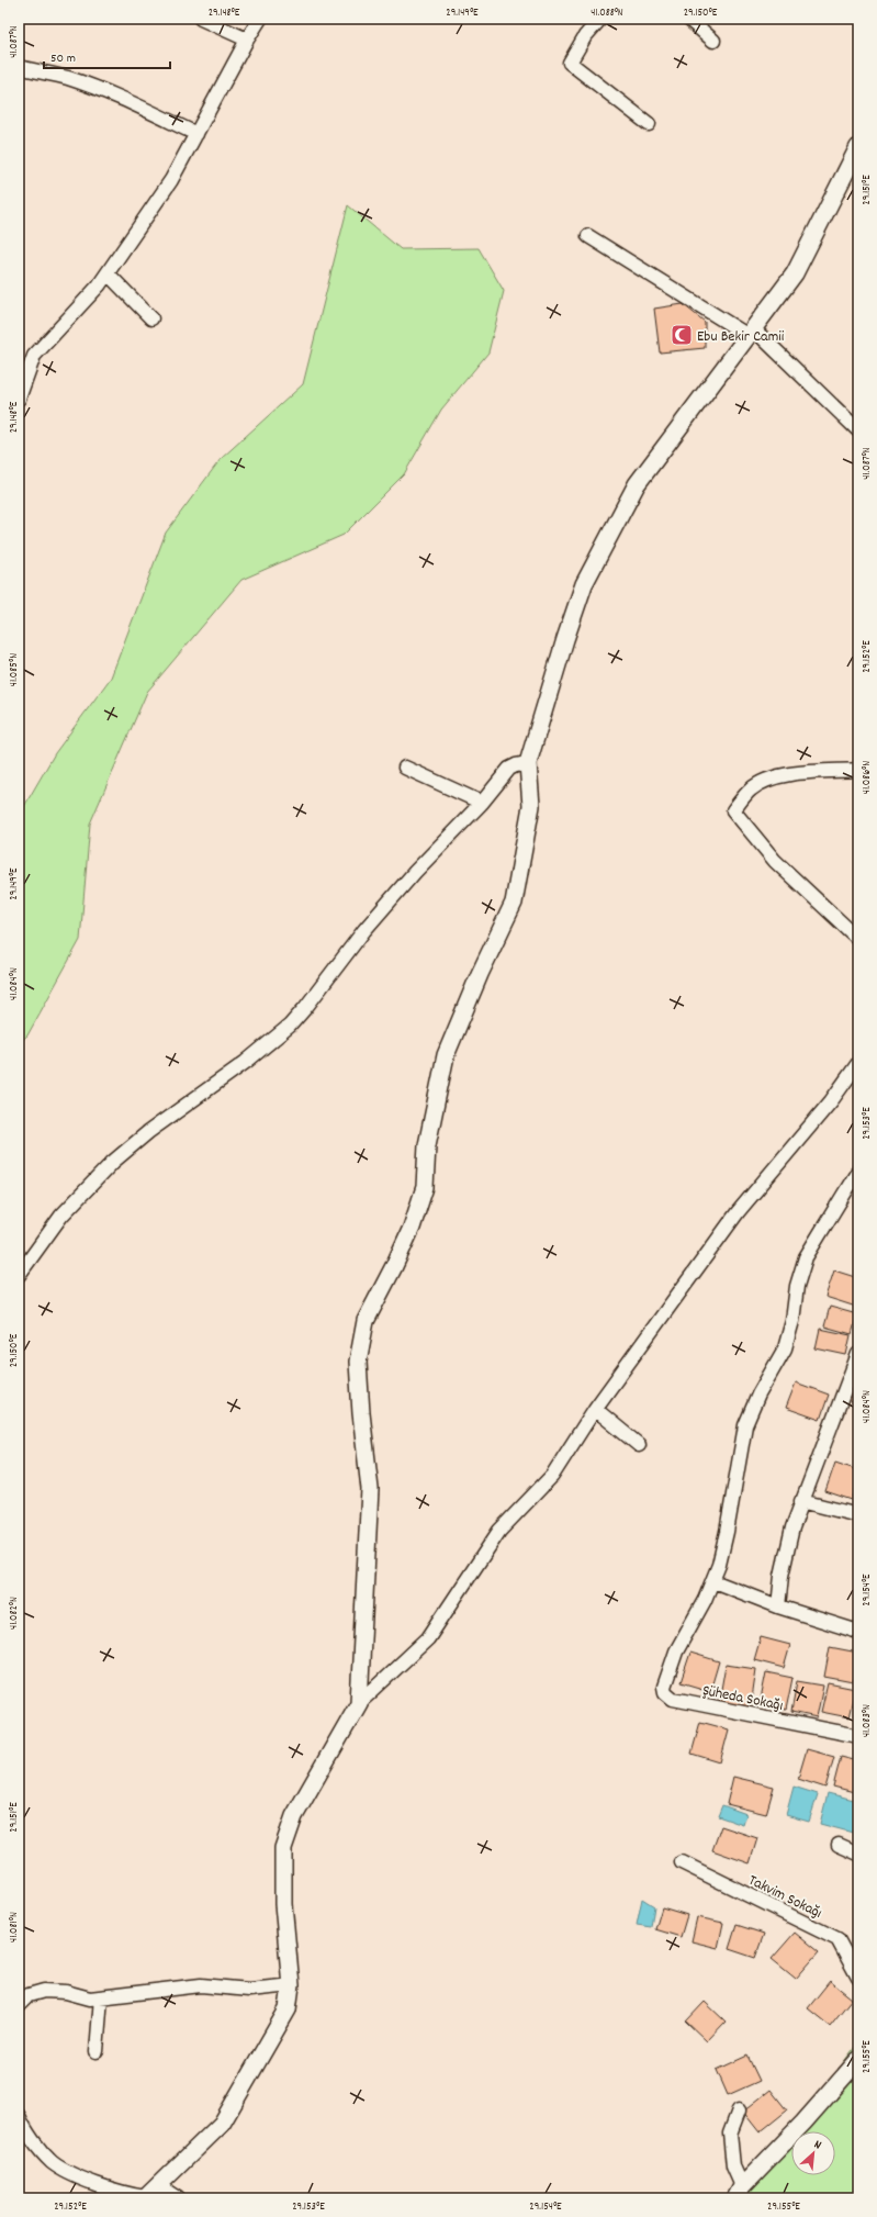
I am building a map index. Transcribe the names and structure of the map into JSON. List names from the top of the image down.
{
  "streets": {
    "street": ["Şüheda Sokağı", "Takvim Sokağı"]
  },
  "places": {
    "mosque": ["Ebu Bekir Camii"]
  },
  "scale_bar": "50 m",
  "north": "top right",
  "coordinates": [
    "29.148°E",
    "29.149°E",
    "41.088°N",
    "29.150°E",
    "41.087°N",
    "29.151°E",
    "29.152°E",
    "41.085°N",
    "41.086°N",
    "41.084°N",
    "29.153°E",
    "29.154°E",
    "41.082°N",
    "41.083°N",
    "41.081°N",
    "29.155°E"
  ]
}
